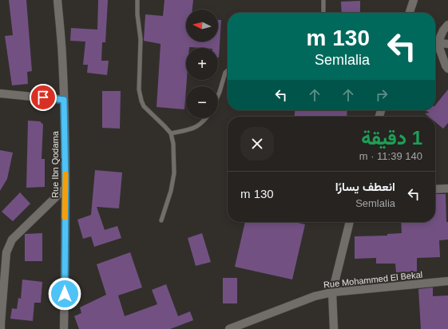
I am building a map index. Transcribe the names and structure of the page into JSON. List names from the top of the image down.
{
  "streets": {
    "street": ["Rue Ibn Qodama", "Rue Mohammed El Bekal"]
  },
  "north": "left",
  "page": {
    "map_buttons": ["+", "−"],
    "turn": ["130 m", "Semlalia"],
    "heading": ["1 دقيقة", "140 m · 11:39"],
    "list": [
      {
        "name": "انعطف يسارًا",
        "note": "Semlalia",
        "value": "130 m"
      }
    ]
  }
}
